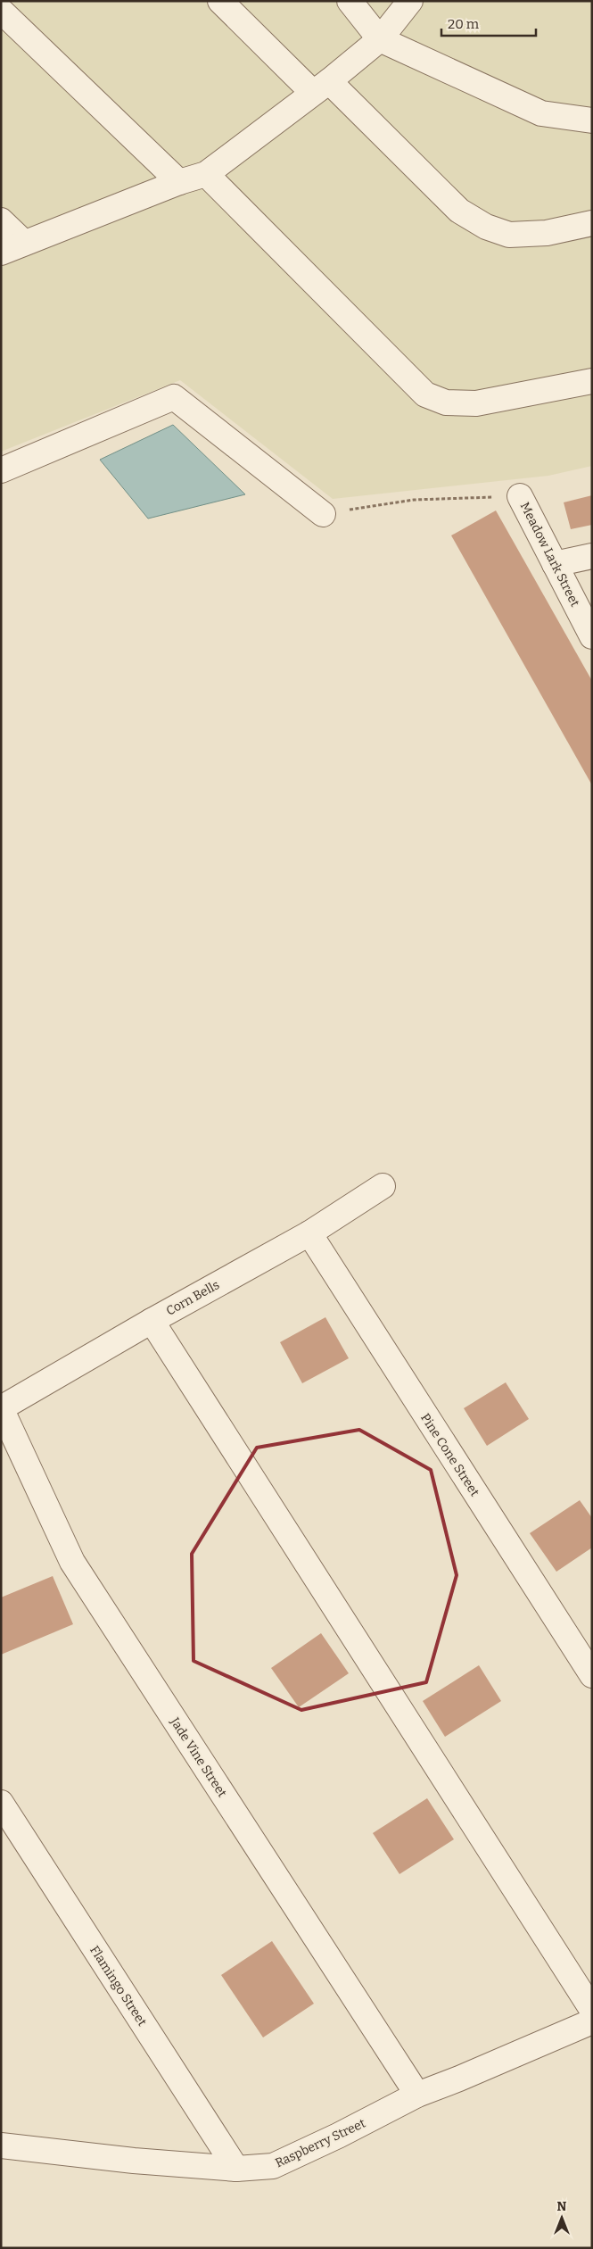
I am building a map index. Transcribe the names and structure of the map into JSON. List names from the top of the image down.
{
  "streets": {
    "street": [
      "Meadow Lark Street",
      "Corn Bells",
      "Pine Cone Street",
      "Jade Vine Street",
      "Flamingo Street",
      "Raspberry Street"
    ]
  },
  "crossings": [
    ["Corn Bells", "Pine Cone Street"],
    ["Corn Bells", "Jade Vine Street"],
    ["Jade Vine Street", "Raspberry Street"],
    ["Flamingo Street", "Raspberry Street"]
  ],
  "scale_bar": "20 m",
  "north": "top"
}
